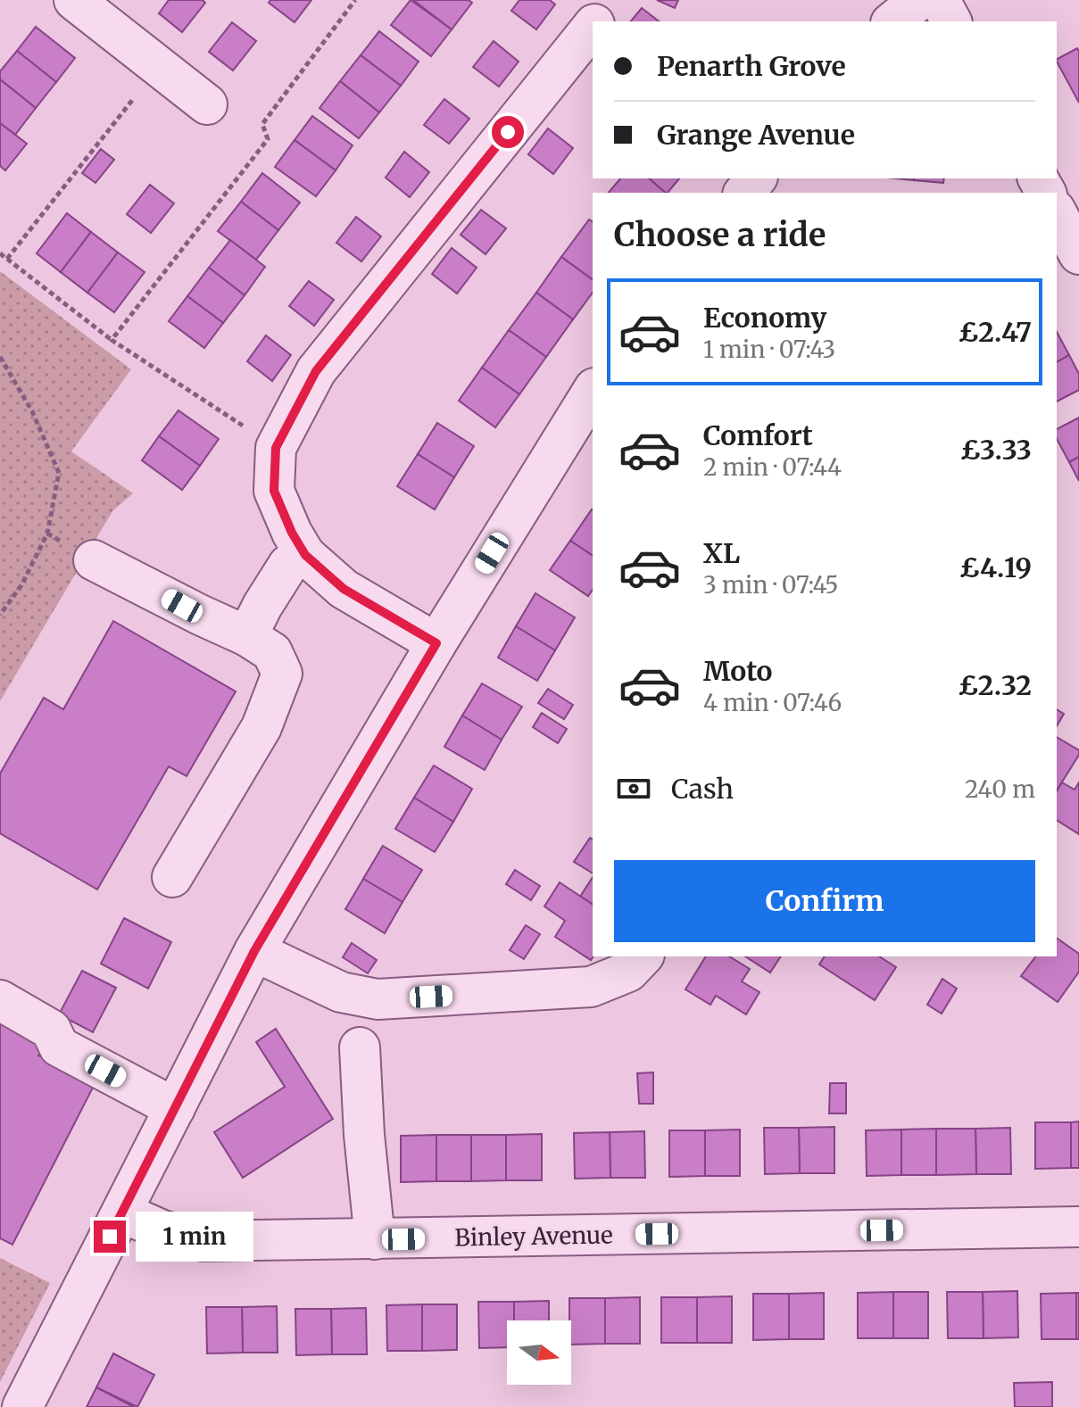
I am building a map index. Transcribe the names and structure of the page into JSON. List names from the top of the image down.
{
  "streets": {
    "street": ["Binley Avenue"]
  },
  "north": "right",
  "page": {
    "banner": ["Penarth Grove", "Grange Avenue"],
    "heading": "Choose a ride",
    "list": [
      {
        "name": "Economy",
        "note": "1 min · 07:43",
        "value": "£2.47"
      },
      {
        "name": "Comfort",
        "note": "2 min · 07:44",
        "value": "£3.33"
      },
      {
        "name": "XL",
        "note": "3 min · 07:45",
        "value": "£4.19"
      },
      {
        "name": "Moto",
        "note": "4 min · 07:46",
        "value": "£2.32"
      }
    ],
    "pay": ["Cash", "240 m"],
    "buttons": "Confirm",
    "bubble": "1 min"
  }
}
